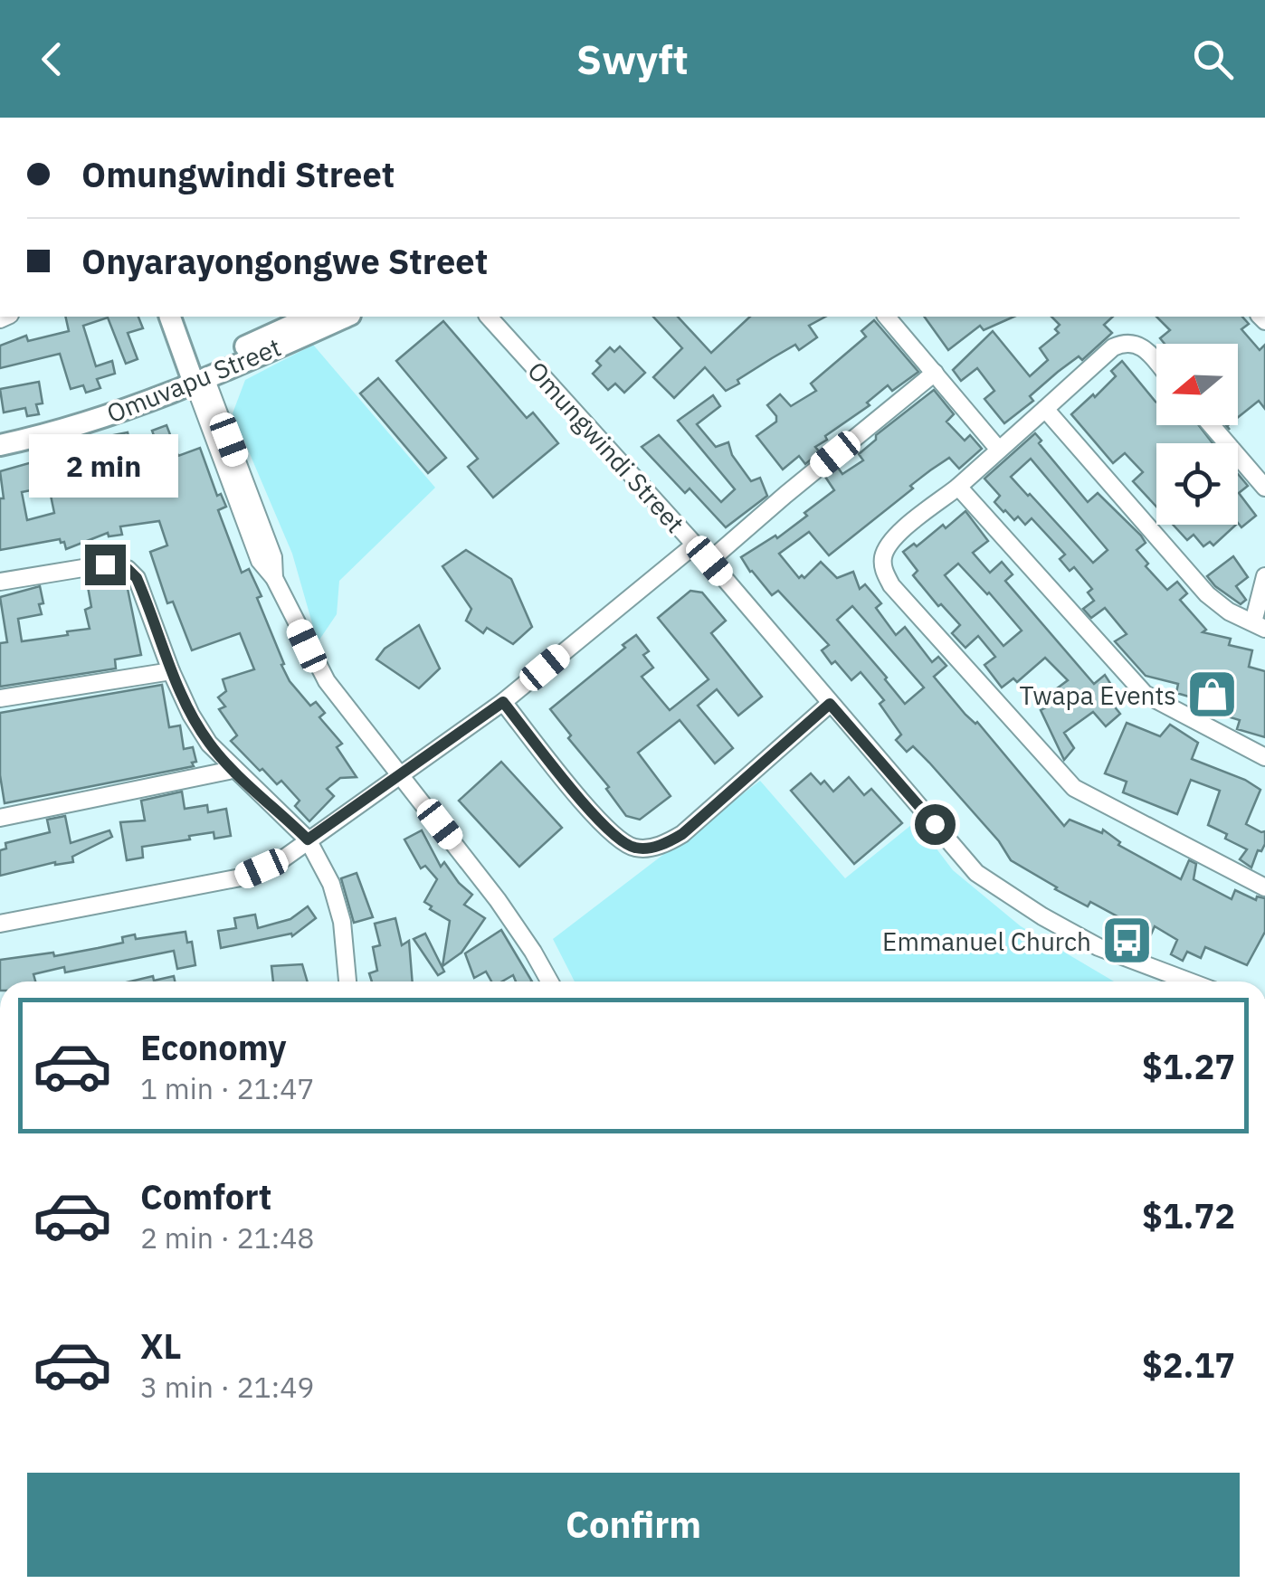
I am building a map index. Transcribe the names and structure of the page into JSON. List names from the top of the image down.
{
  "streets": {
    "street": ["Omuvapu Street", "Omungwindi Street"]
  },
  "places": {
    "shop": ["Twapa Events"],
    "bus stop": ["Emmanuel Church"]
  },
  "north": "left",
  "page": {
    "header": "Swyft",
    "banner": ["Omungwindi Street", "Onyarayongongwe Street"],
    "bubble": "2 min",
    "list": [
      {
        "name": "Economy",
        "note": "1 min · 21:47",
        "value": "$1.27"
      },
      {
        "name": "Comfort",
        "note": "2 min · 21:48",
        "value": "$1.72"
      },
      {
        "name": "XL",
        "note": "3 min · 21:49",
        "value": "$2.17"
      }
    ],
    "buttons": "Confirm"
  }
}
